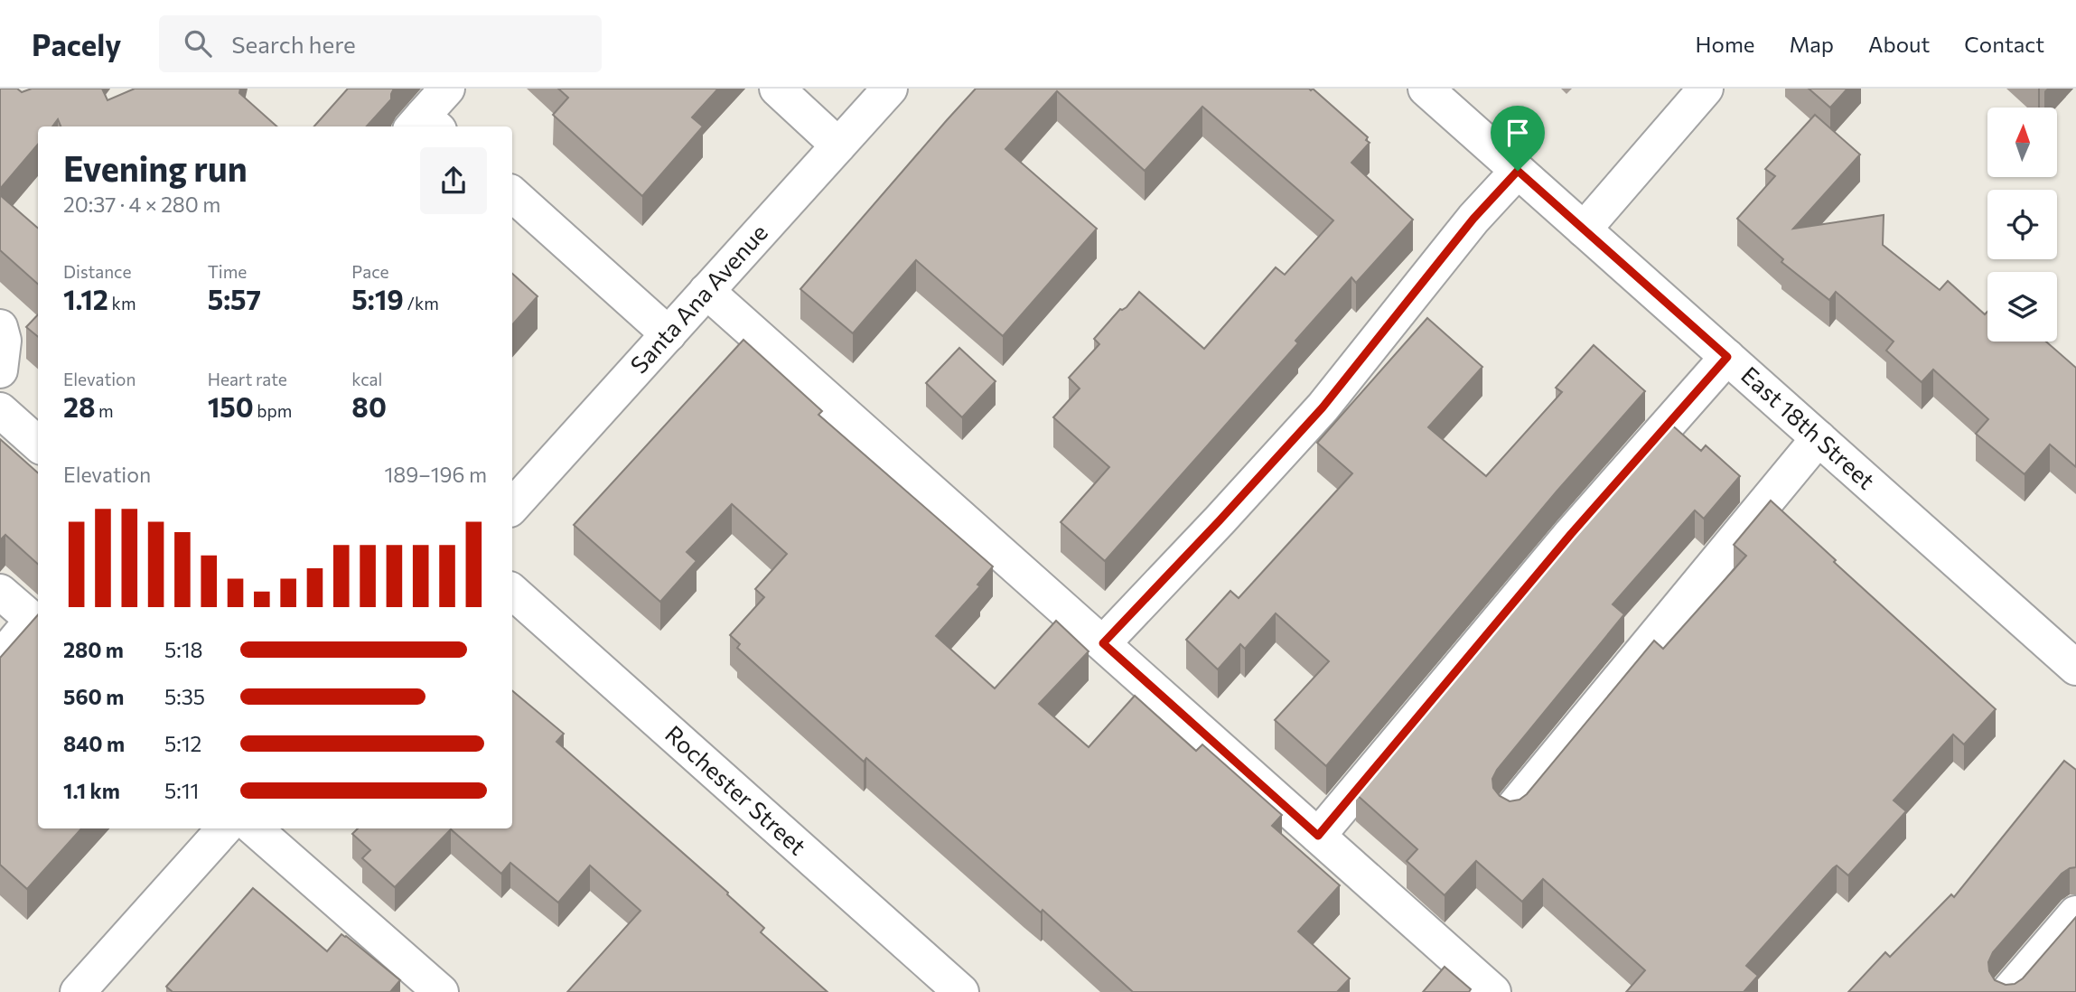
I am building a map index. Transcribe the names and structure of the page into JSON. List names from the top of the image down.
{
  "streets": {
    "street": ["Santa Ana Avenue", "East 18th Street", "Rochester Street"]
  },
  "north": "top",
  "page": {
    "header": "Pacely",
    "search": "Search here",
    "nav": [
      "Home",
      "Map",
      "About",
      "Contact"
    ],
    "heading": ["Evening run", "20:37 · 4 × 280 m"],
    "stats": [
      ["Distance", "1.12 km"],
      ["Time", "5:57"],
      ["Pace", "5:19 /km"],
      ["Elevation", "28 m"],
      ["Heart rate", "150 bpm"],
      ["kcal", "80"]
    ],
    "chart": ["Elevation", "189–196 m"],
    "list": [
      {
        "name": "280 m",
        "note": "5:18"
      },
      {
        "name": "560 m",
        "note": "5:35"
      },
      {
        "name": "840 m",
        "note": "5:12"
      },
      {
        "name": "1.1 km",
        "note": "5:11"
      }
    ]
  }
}
